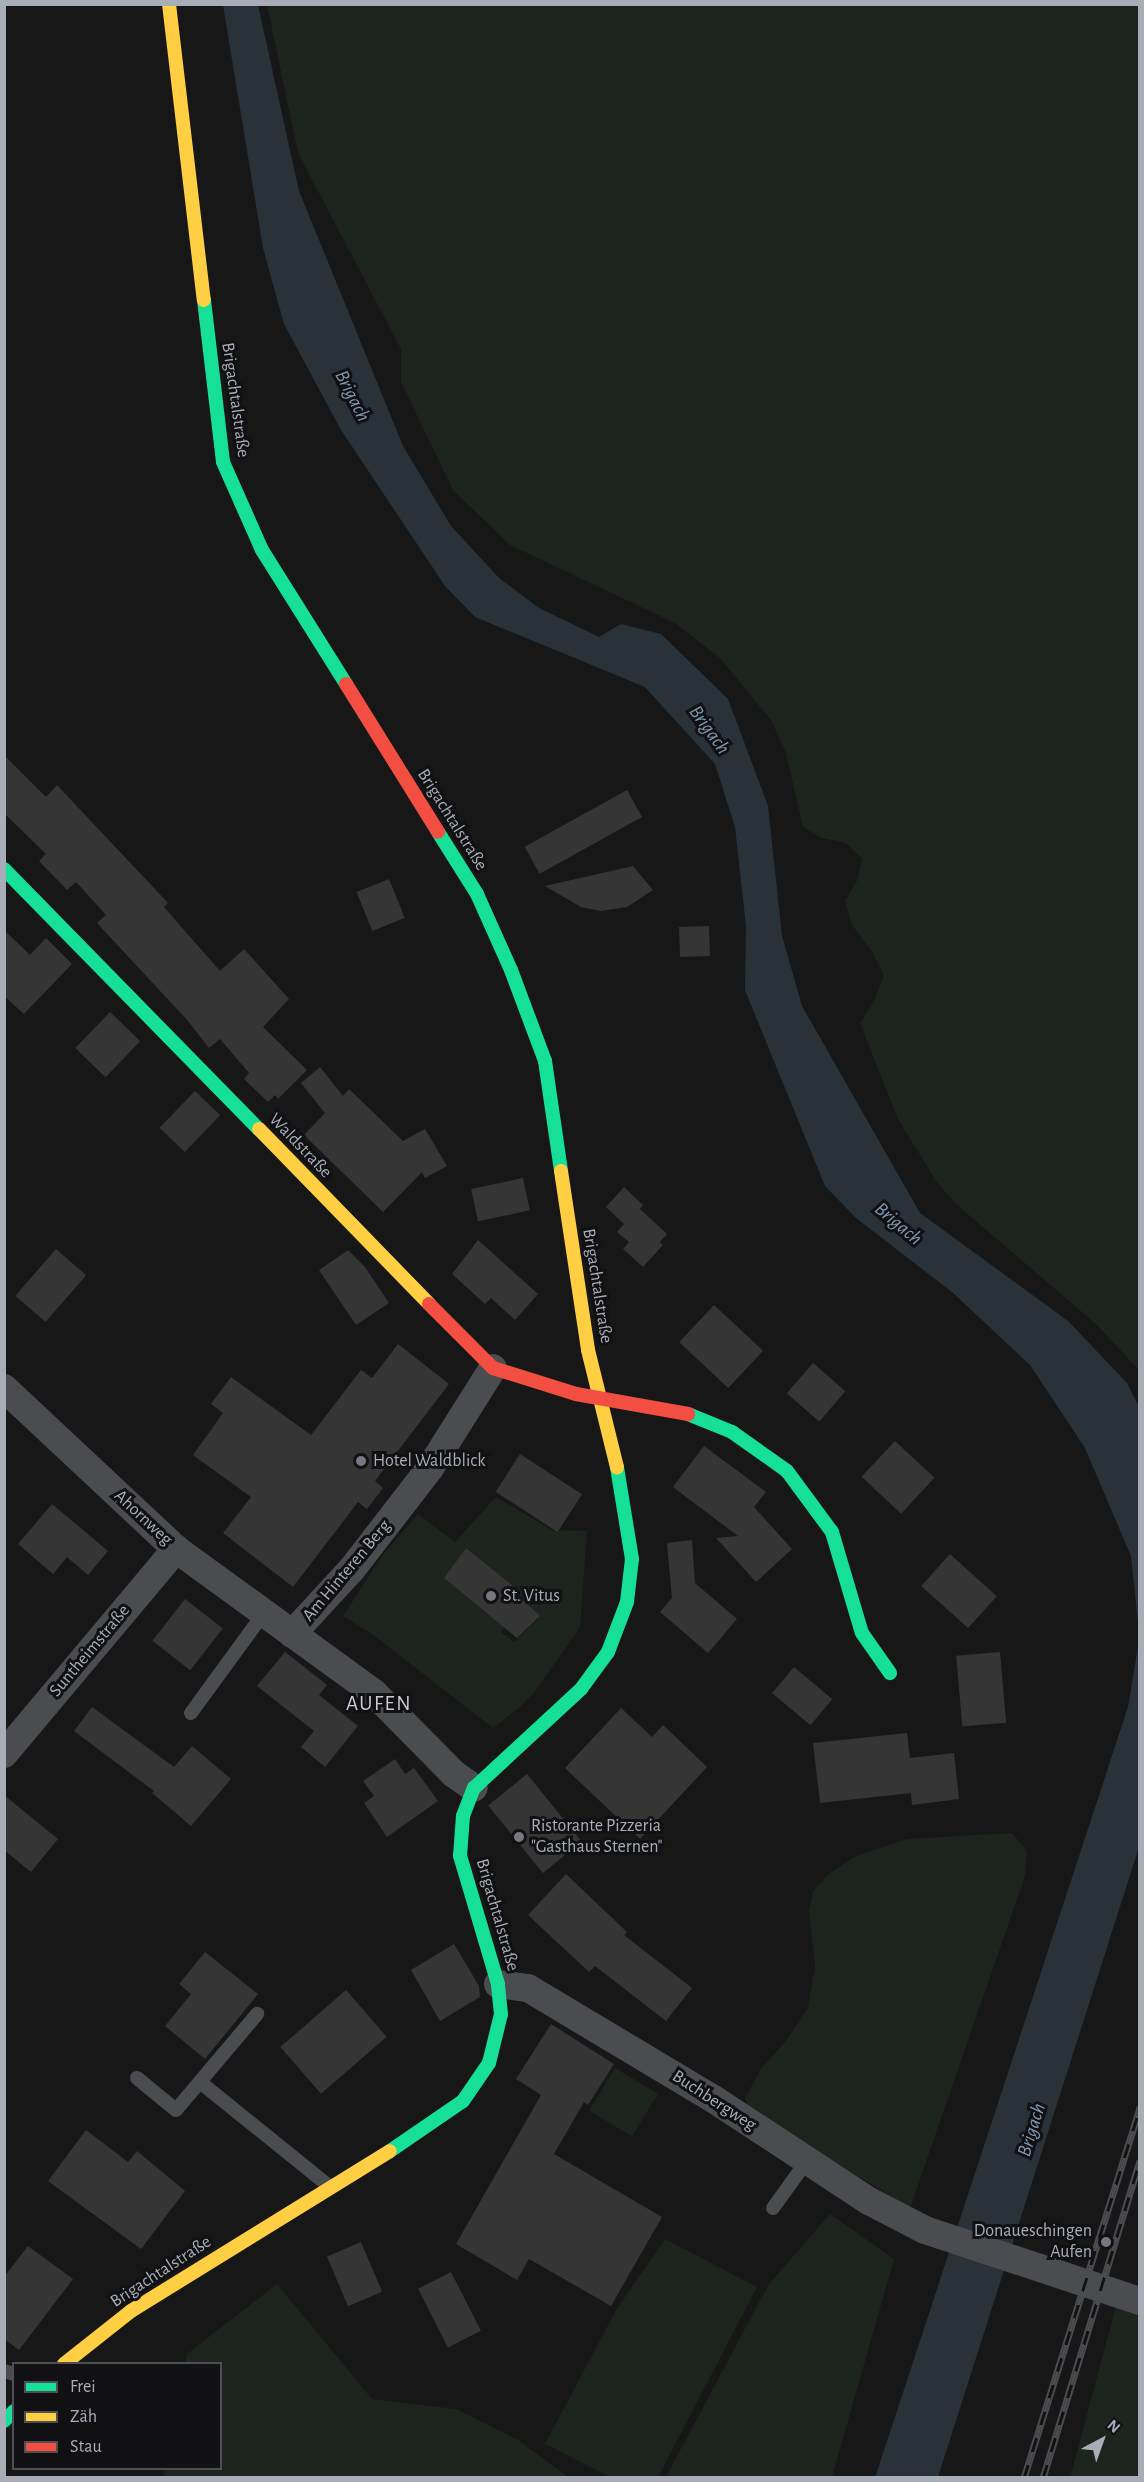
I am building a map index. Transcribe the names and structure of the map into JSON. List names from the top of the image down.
{
  "streets": {
    "street": [
      "Brigachtalstraße",
      "Waldstraße",
      "Ahornweg",
      "Am Hinteren Berg",
      "Suntheimstraße",
      "Buchbergweg"
    ]
  },
  "crossings": [
    ["Brigachtalstraße", "Waldstraße"],
    ["Brigachtalstraße", "Am Hinteren Berg"],
    ["Brigachtalstraße", "Buchbergweg"],
    ["Waldstraße", "Am Hinteren Berg"],
    ["Ahornweg", "Am Hinteren Berg"],
    ["Ahornweg", "Suntheimstraße"]
  ],
  "districts": ["AUFEN"],
  "water": ["Brigach"],
  "places": [
    "Hotel Waldblick",
    "St. Vitus",
    "Ristorante Pizzeria \"Gasthaus Sternen\"",
    "Donaueschingen Aufen"
  ],
  "legend": ["Frei", "Zäh", "Stau"],
  "north": "top right"
}
